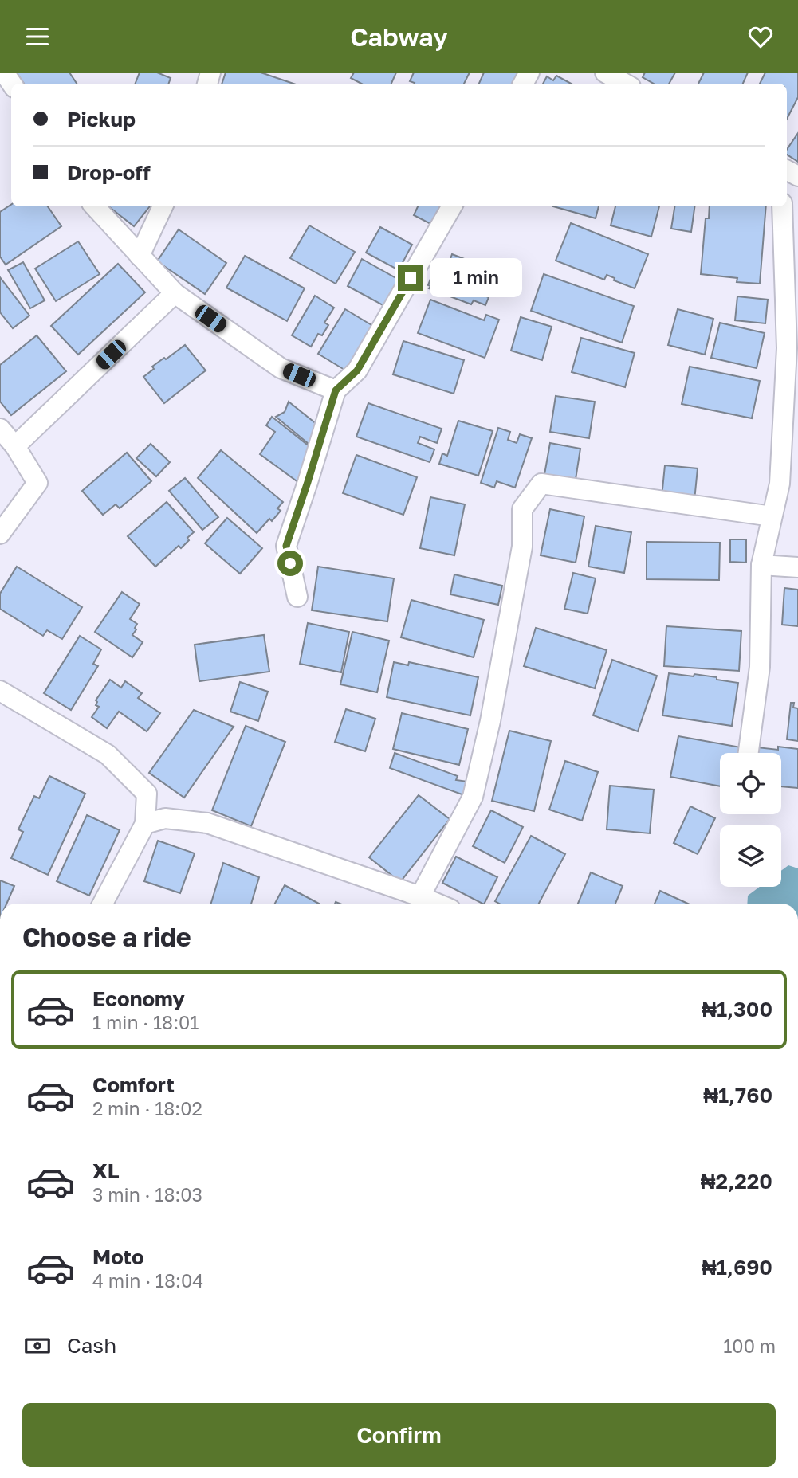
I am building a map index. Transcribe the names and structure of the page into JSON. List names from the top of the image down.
{
  "page": {
    "header": "Cabway",
    "banner": ["Pickup", "Drop-off"],
    "bubble": "1 min",
    "heading": "Choose a ride",
    "list": [
      {
        "name": "Economy",
        "note": "1 min · 18:01",
        "value": "₦1,300"
      },
      {
        "name": "Comfort",
        "note": "2 min · 18:02",
        "value": "₦1,760"
      },
      {
        "name": "XL",
        "note": "3 min · 18:03",
        "value": "₦2,220"
      },
      {
        "name": "Moto",
        "note": "4 min · 18:04",
        "value": "₦1,690"
      }
    ],
    "pay": ["Cash", "100 m"],
    "buttons": "Confirm"
  }
}
